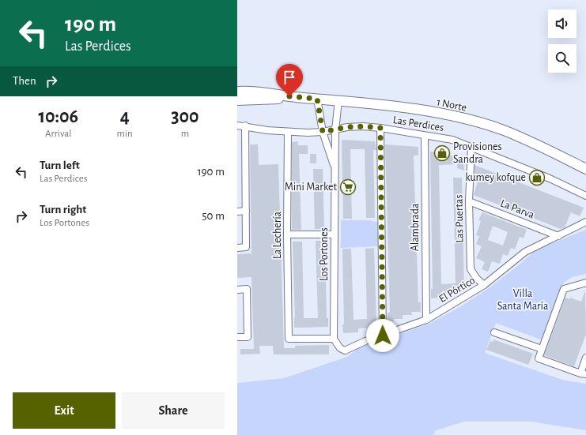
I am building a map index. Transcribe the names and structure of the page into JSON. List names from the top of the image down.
{
  "streets": {
    "main road": ["1 Norte"],
    "street": [
      "Las Perdices",
      "La Parva",
      "Las Puertas",
      "Alambrada",
      "La Lechería",
      "Los Portones",
      "El Pórtico"
    ]
  },
  "crossings": [
    ["1 Norte", "Los Portones"],
    ["Las Perdices", "Las Puertas"],
    ["Las Perdices", "Alambrada"],
    ["Las Perdices", "La Lechería"],
    ["Las Perdices", "Los Portones"],
    ["La Parva", "Las Puertas"],
    ["La Parva", "El Pórtico"],
    ["Las Puertas", "El Pórtico"],
    ["Alambrada", "El Pórtico"],
    ["La Lechería", "Los Portones"],
    ["La Lechería", "El Pórtico"],
    ["Los Portones", "El Pórtico"]
  ],
  "parks": ["Villa Santa María"],
  "places": {
    "shop": ["Provisiones Sandra", "kumey kofque"],
    "supermarket": ["Mini Market"]
  },
  "page": {
    "turn": ["190 m", "Las Perdices"],
    "then": "Then",
    "eta": [
      "10:06",
      "Arrival",
      "4",
      "min",
      "300",
      "m"
    ],
    "list": [
      {
        "name": "Turn left",
        "note": "Las Perdices",
        "value": "190 m"
      },
      {
        "name": "Turn right",
        "note": "Los Portones",
        "value": "50 m"
      }
    ],
    "buttons": ["Exit", "Share"]
  }
}
